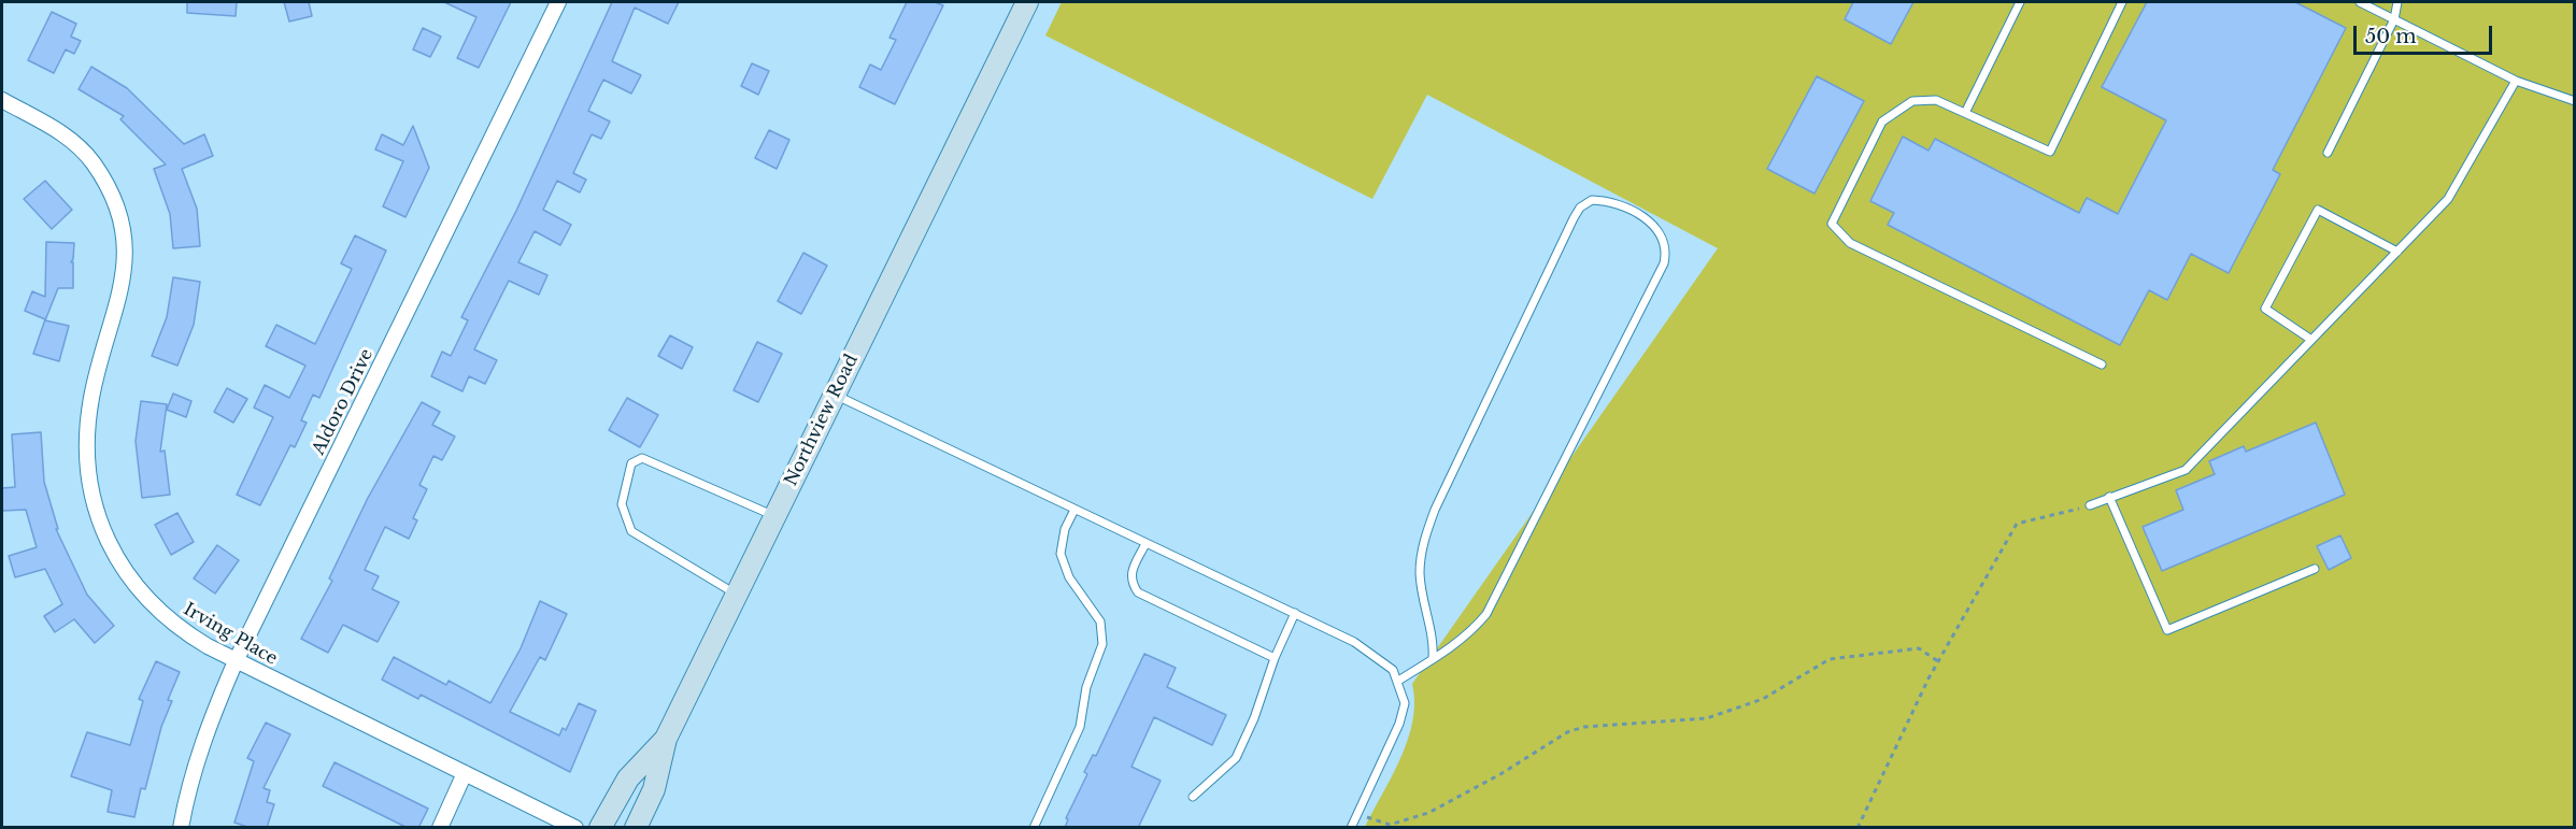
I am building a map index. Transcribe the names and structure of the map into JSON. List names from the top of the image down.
{
  "streets": {
    "street": ["Aldoro Drive", "Northview Road", "Irving Place"]
  },
  "crossings": [
    ["Aldoro Drive", "Irving Place"]
  ],
  "scale_bar": "50 m"
}
